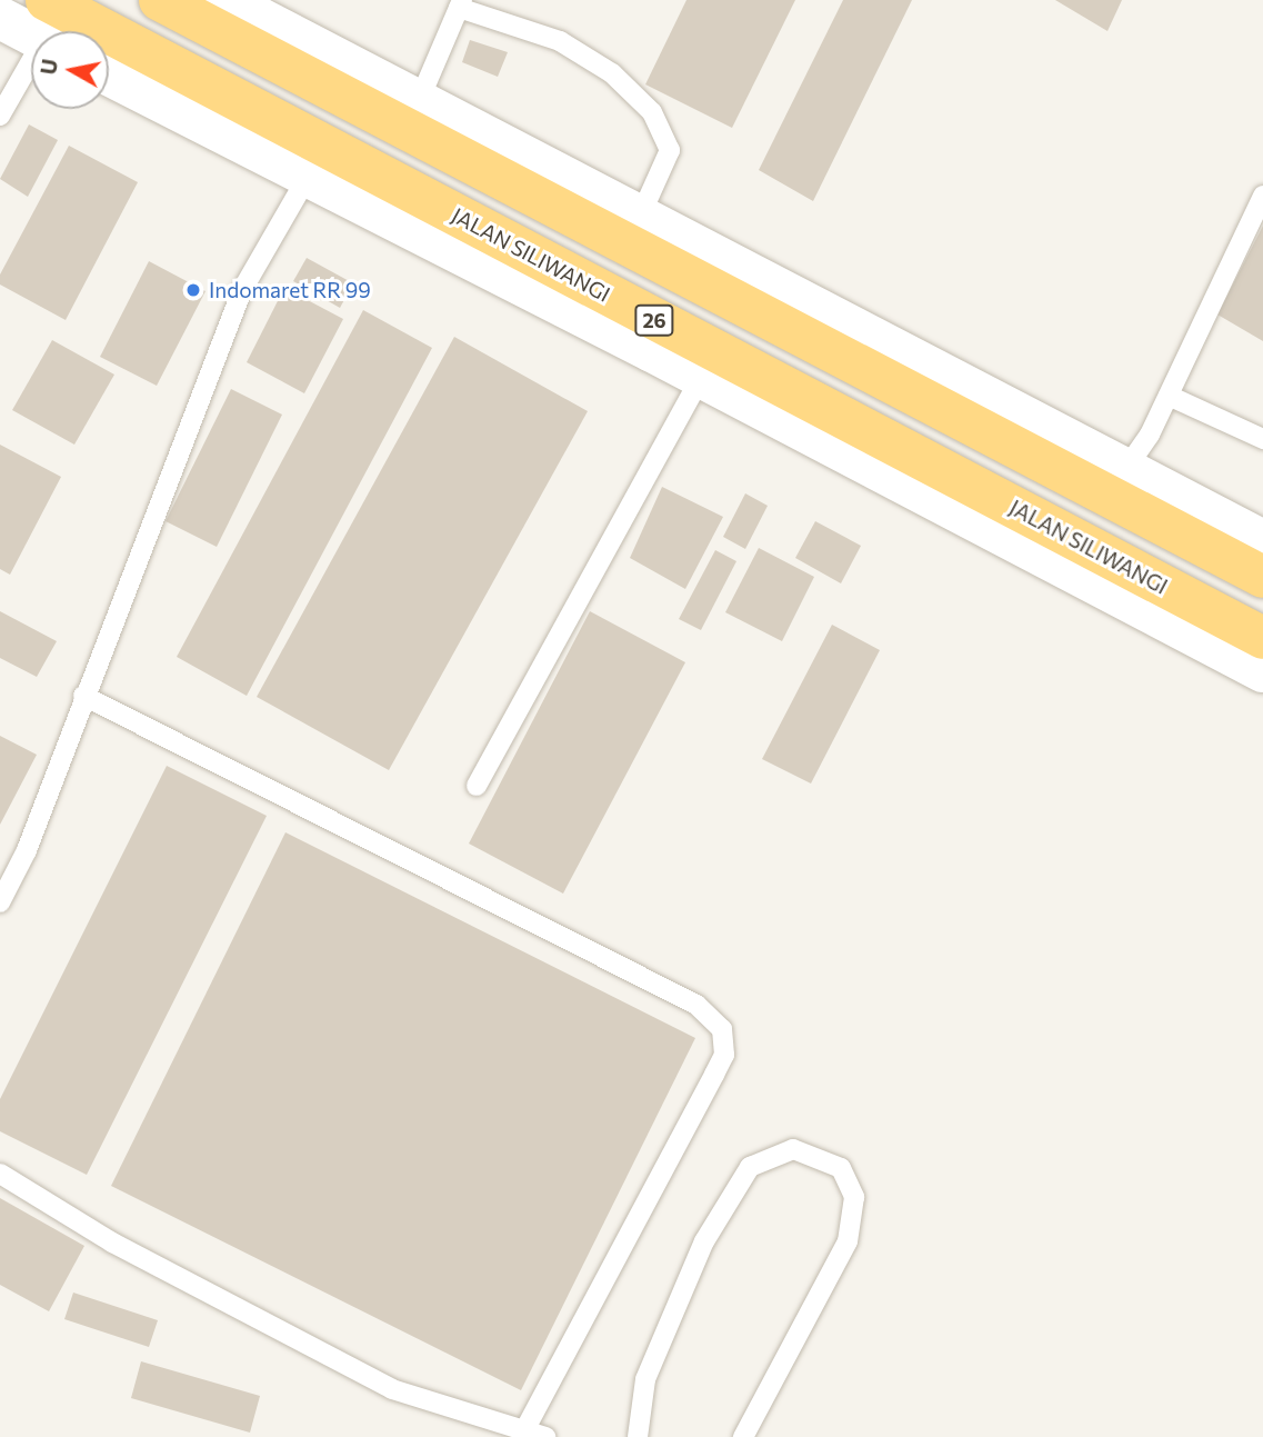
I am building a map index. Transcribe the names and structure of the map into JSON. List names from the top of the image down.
{
  "streets": {
    "highway": ["JALAN SILIWANGI", "26"]
  },
  "places": ["Indomaret RR 99"],
  "north": "left"
}
